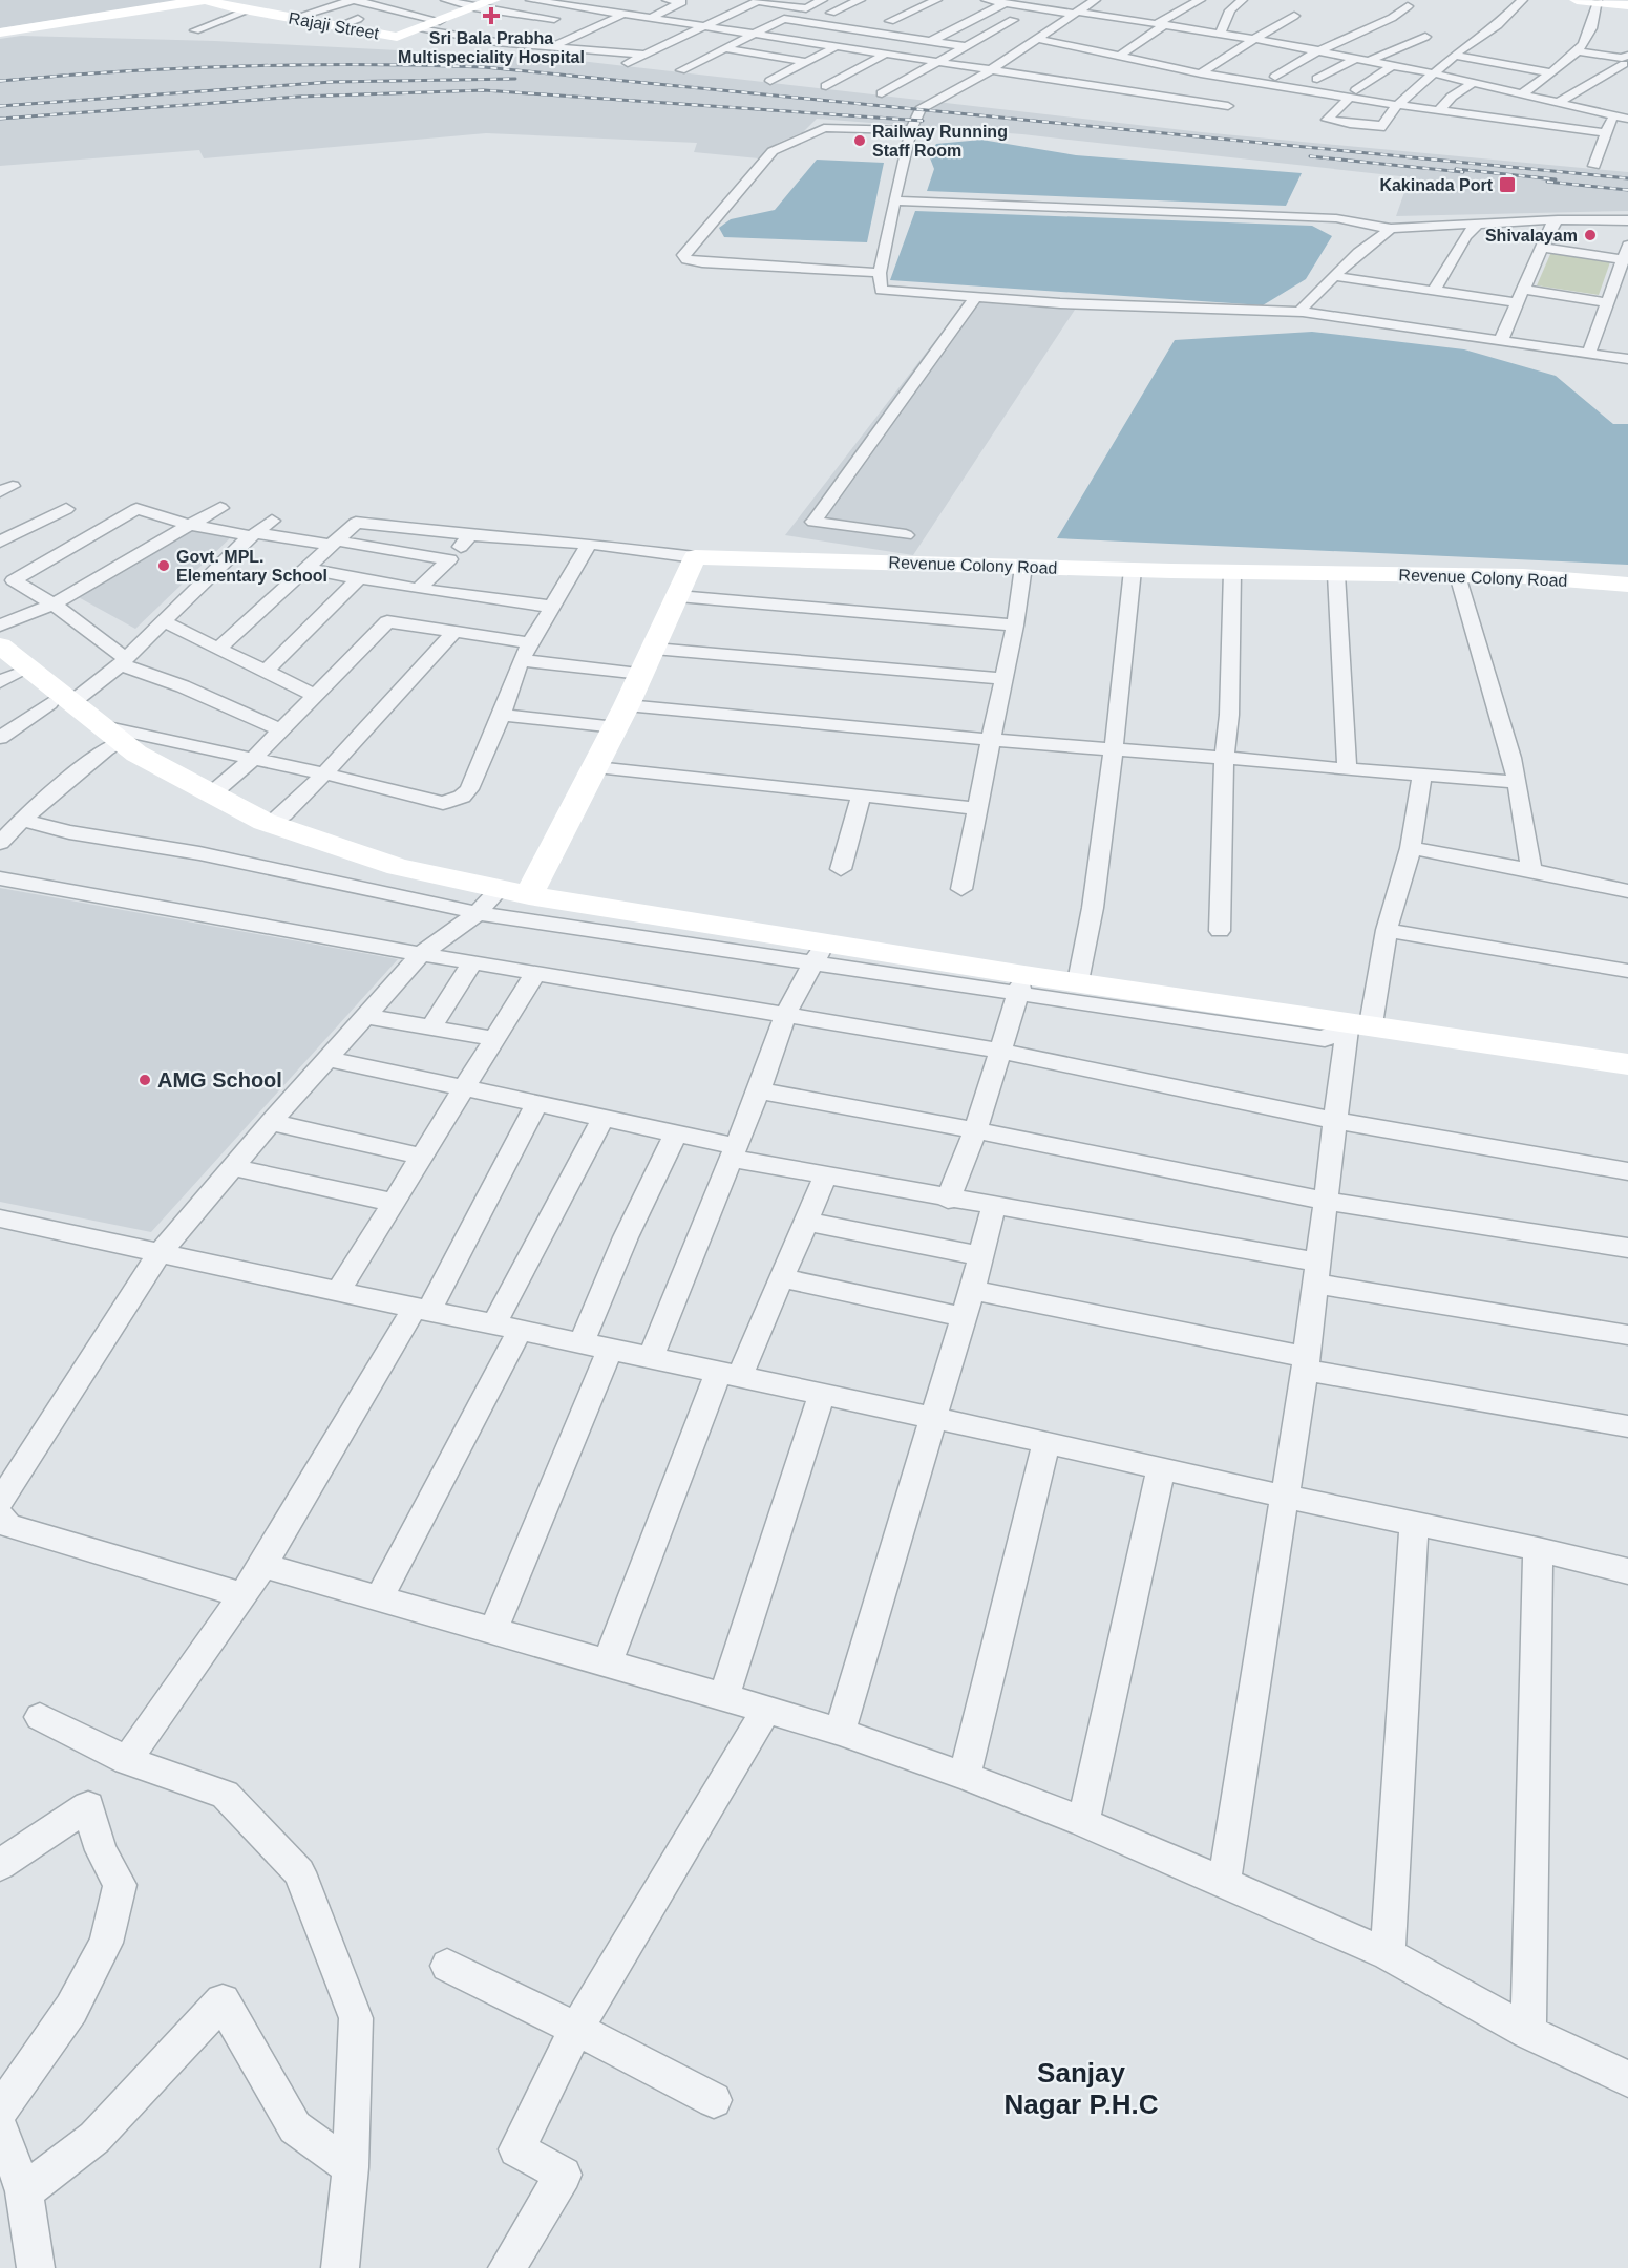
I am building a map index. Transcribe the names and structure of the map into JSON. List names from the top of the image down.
{
  "streets": {
    "street": ["Rajaji Street", "Revenue Colony Road"]
  },
  "districts": ["Sanjay Nagar P.H.C"],
  "places": {
    "health": ["Sri Bala Prabha Multispeciality Hospital"],
    "other": [
      "Railway Running Staff Room",
      "Shivalayam",
      "Govt. MPL. Elementary School",
      "AMG School"
    ],
    "transit": ["Kakinada Port"]
  }
}
